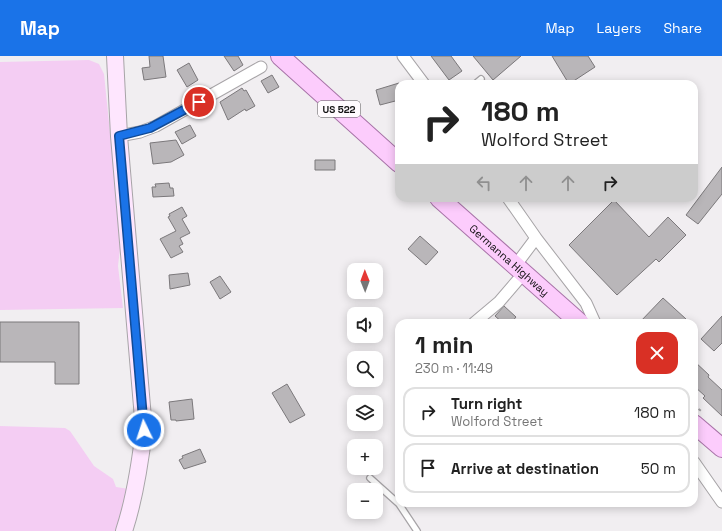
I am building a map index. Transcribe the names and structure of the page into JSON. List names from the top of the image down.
{
  "streets": {
    "main road": ["US 522", "Germanna Highway"]
  },
  "north": "top",
  "page": {
    "header": "Map",
    "nav": ["Map", "Layers", "Share"],
    "turn": ["180 m", "Wolford Street"],
    "map_buttons": ["+", "−"],
    "heading": ["1 min", "230 m · 11:49"],
    "list": [
      {
        "name": "Turn right",
        "note": "Wolford Street",
        "value": "180 m"
      },
      {
        "name": "Arrive at destination",
        "value": "50 m"
      }
    ]
  }
}
